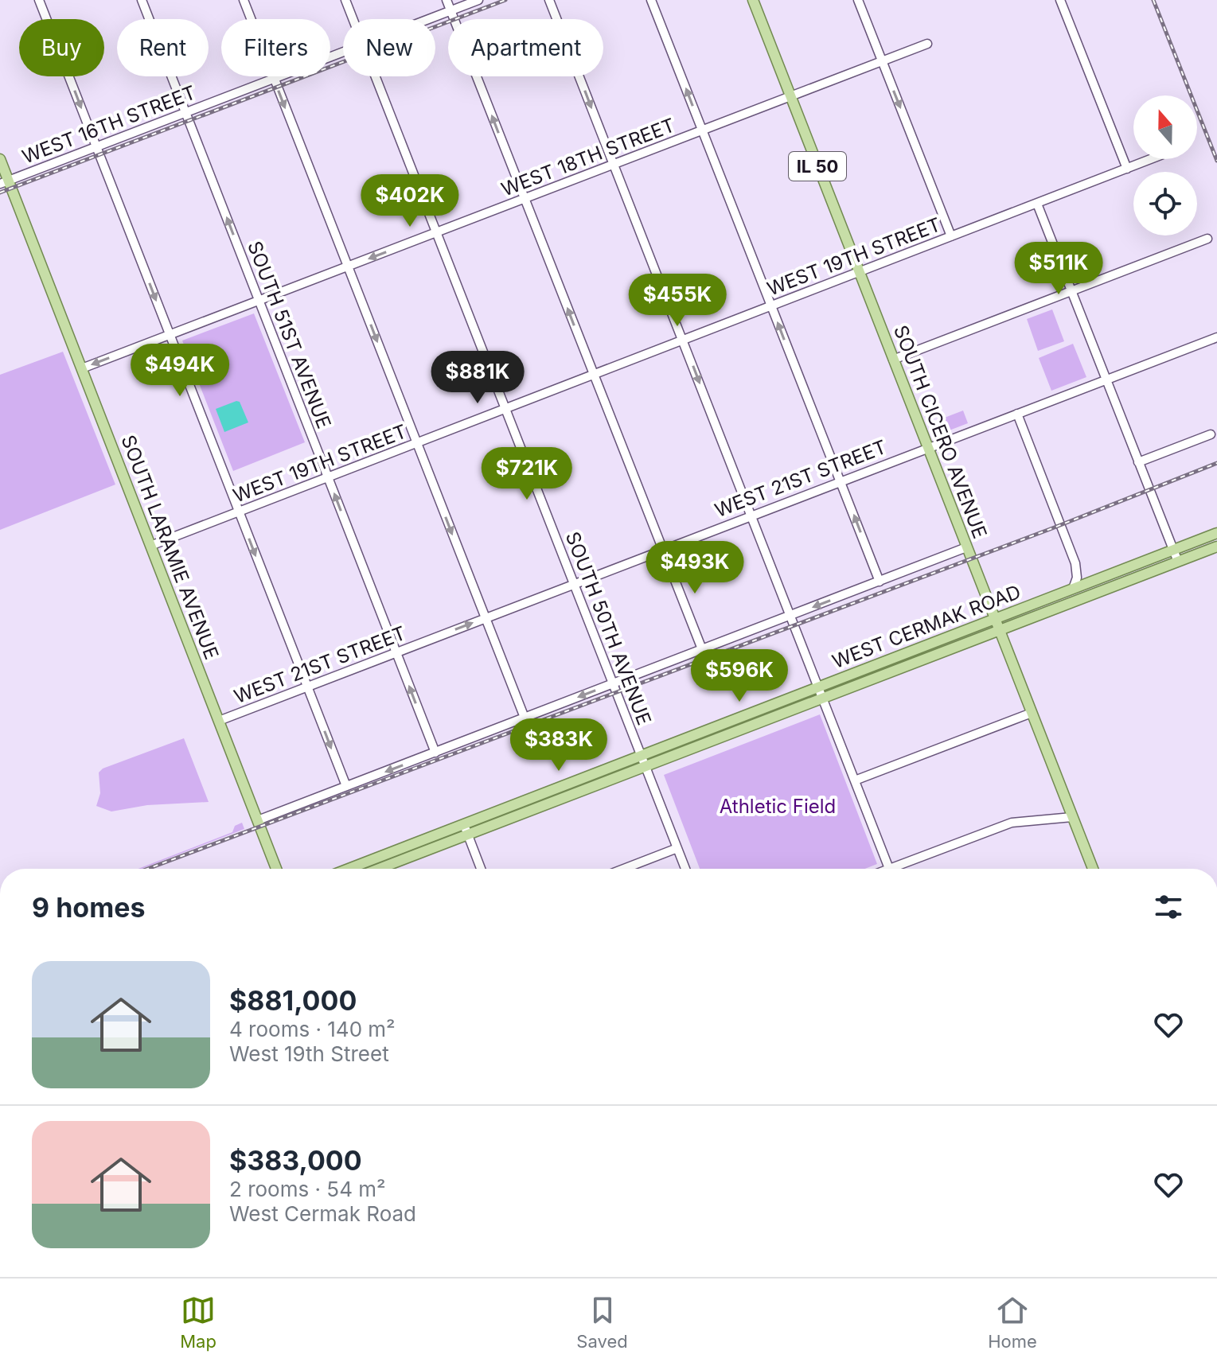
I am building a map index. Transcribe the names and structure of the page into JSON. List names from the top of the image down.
{
  "streets": {
    "main road": [
      "IL 50",
      "SOUTH CICERO AVENUE",
      "SOUTH LARAMIE AVENUE",
      "WEST CERMAK ROAD"
    ],
    "street": [
      "WEST 16TH STREET",
      "WEST 18TH STREET",
      "WEST 19TH STREET",
      "SOUTH 51ST AVENUE",
      "WEST 21ST STREET",
      "SOUTH 50TH AVENUE"
    ]
  },
  "crossings": [
    ["WEST 16TH STREET", "SOUTH 51ST AVENUE"],
    ["WEST 16TH STREET", "SOUTH LARAMIE AVENUE"],
    ["WEST 18TH STREET", "SOUTH 51ST AVENUE"],
    ["WEST 18TH STREET", "SOUTH CICERO AVENUE"],
    ["WEST 18TH STREET", "SOUTH LARAMIE AVENUE"],
    ["WEST 18TH STREET", "SOUTH 50TH AVENUE"],
    ["WEST 19TH STREET", "SOUTH 51ST AVENUE"],
    ["WEST 19TH STREET", "SOUTH CICERO AVENUE"],
    ["WEST 19TH STREET", "SOUTH LARAMIE AVENUE"],
    ["WEST 19TH STREET", "SOUTH 50TH AVENUE"],
    ["SOUTH 51ST AVENUE", "WEST 21ST STREET"],
    ["SOUTH CICERO AVENUE", "WEST 21ST STREET"],
    ["SOUTH CICERO AVENUE", "WEST CERMAK ROAD"],
    ["WEST 21ST STREET", "SOUTH LARAMIE AVENUE"],
    ["WEST 21ST STREET", "SOUTH 50TH AVENUE"],
    ["WEST CERMAK ROAD", "SOUTH 50TH AVENUE"]
  ],
  "one_way": ["SOUTH 51ST AVENUE"],
  "parks": ["Athletic Field"],
  "north": "top",
  "page": {
    "chip": [
      "Buy",
      "Rent",
      "Filters",
      "New",
      "Apartment"
    ],
    "price": [
      "$402K",
      "$511K",
      "$455K",
      "$494K",
      "$881K",
      "$721K",
      "$493K",
      "$596K",
      "$383K"
    ],
    "heading": "9 homes",
    "list": [
      {
        "name": "$881,000",
        "note": "4 rooms · 140 m² · West 19th Street"
      },
      {
        "name": "$383,000",
        "note": "2 rooms · 54 m² · West Cermak Road"
      }
    ],
    "tabs": ["Map", "Saved", "Home"]
  }
}
